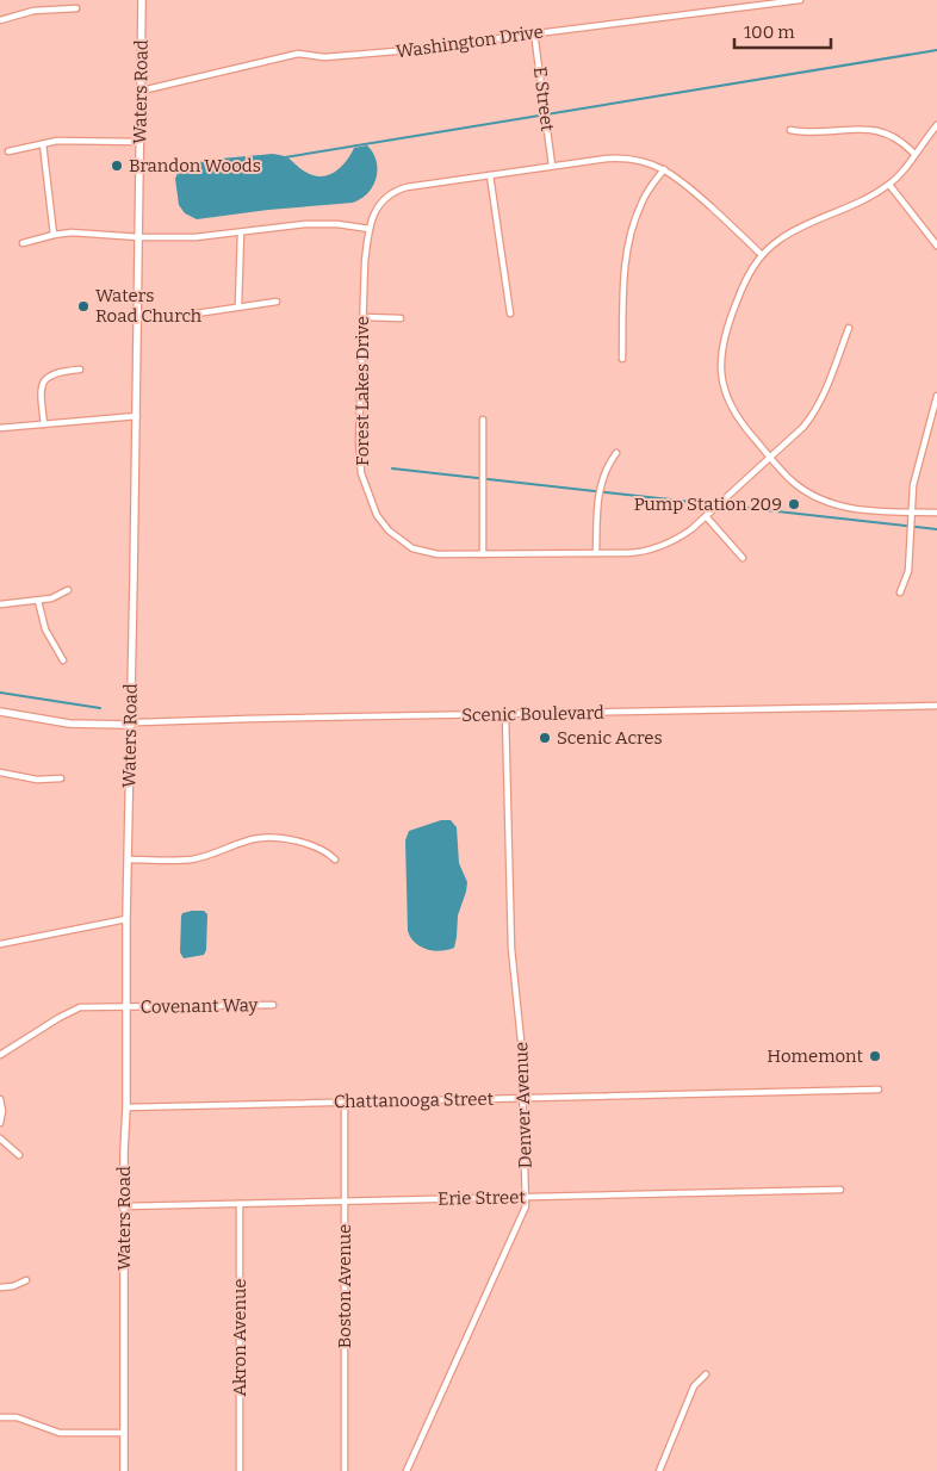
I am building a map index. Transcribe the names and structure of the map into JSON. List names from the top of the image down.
{
  "streets": {
    "street": [
      "Washington Drive",
      "Waters Road",
      "E Street",
      "Forest Lakes Drive",
      "Scenic Boulevard",
      "Covenant Way",
      "Chattanooga Street",
      "Denver Avenue",
      "Erie Street",
      "Boston Avenue",
      "Akron Avenue"
    ]
  },
  "crossings": [
    ["Washington Drive", "Waters Road"],
    ["Washington Drive", "E Street"],
    ["Waters Road", "Scenic Boulevard"],
    ["Waters Road", "Covenant Way"],
    ["Waters Road", "Chattanooga Street"],
    ["Waters Road", "Erie Street"],
    ["E Street", "Forest Lakes Drive"],
    ["Scenic Boulevard", "Denver Avenue"],
    ["Chattanooga Street", "Denver Avenue"],
    ["Chattanooga Street", "Boston Avenue"],
    ["Denver Avenue", "Erie Street"],
    ["Erie Street", "Boston Avenue"],
    ["Erie Street", "Akron Avenue"]
  ],
  "places": [
    "Brandon Woods",
    "Waters Road Church",
    "Pump Station 209",
    "Scenic Acres",
    "Homemont"
  ],
  "scale_bar": "100 m"
}
